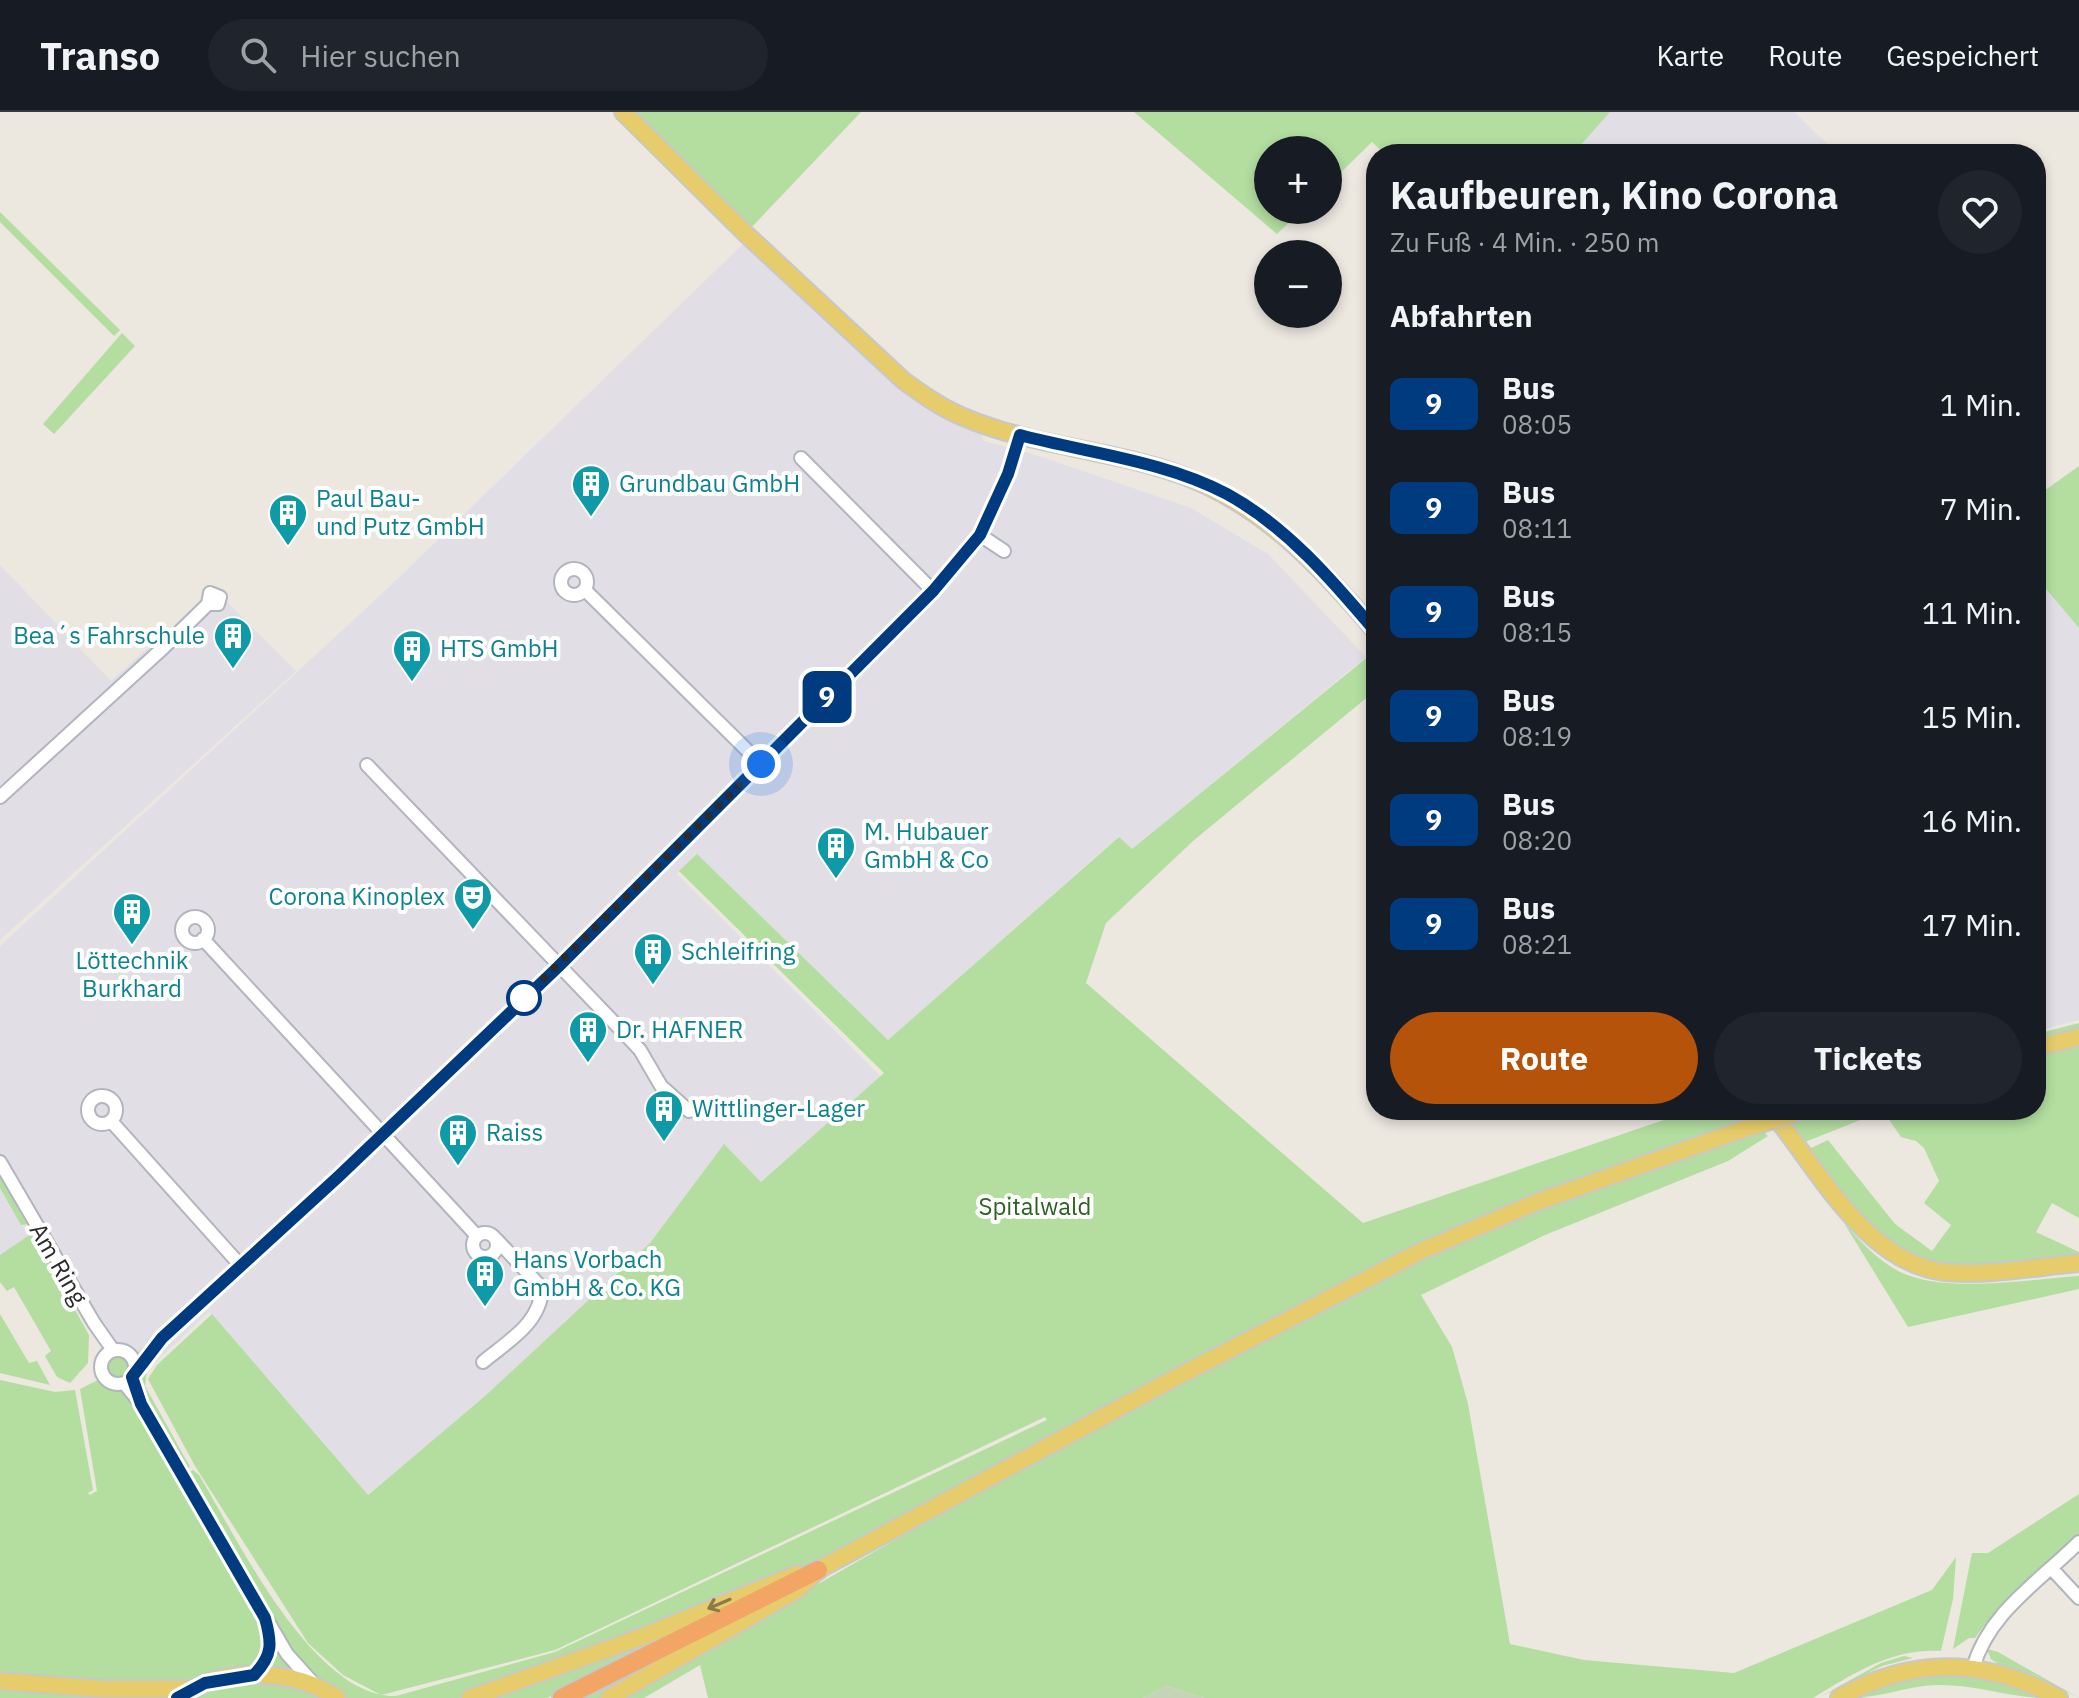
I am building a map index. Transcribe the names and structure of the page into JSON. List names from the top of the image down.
{
  "streets": {
    "street": ["Am Ring"]
  },
  "parks": ["Spitalwald"],
  "places": {
    "building": [
      "Grundbau GmbH",
      "Paul Bau- und Putz GmbH",
      "Bea´s Fahrschule",
      "HTS GmbH",
      "M. Hubauer GmbH & Co",
      "Löttechnik Burkhard",
      "Schleifring",
      "Dr. HAFNER",
      "Wittlinger-Lager",
      "Raiss",
      "Hans Vorbach GmbH & Co. KG"
    ],
    "theatre": ["Corona Kinoplex"]
  },
  "lines": ["bus line 9"],
  "page": {
    "header": "Transo",
    "search": "Hier suchen",
    "nav": ["Karte", "Route", "Gespeichert"],
    "on_map": "9",
    "map_buttons": ["+", "−"],
    "heading": [
      ["Kaufbeuren, Kino Corona", "Zu Fuß · 4 Min. · 250 m"],
      "Abfahrten"
    ],
    "list": [
      {
        "mark": "9",
        "name": "Bus",
        "note": "08:05",
        "value": "1 Min."
      },
      {
        "mark": "9",
        "name": "Bus",
        "note": "08:11",
        "value": "7 Min."
      },
      {
        "mark": "9",
        "name": "Bus",
        "note": "08:15",
        "value": "11 Min."
      },
      {
        "mark": "9",
        "name": "Bus",
        "note": "08:19",
        "value": "15 Min."
      },
      {
        "mark": "9",
        "name": "Bus",
        "note": "08:20",
        "value": "16 Min."
      },
      {
        "mark": "9",
        "name": "Bus",
        "note": "08:21",
        "value": "17 Min."
      }
    ],
    "buttons": ["Route", "Tickets"]
  }
}
